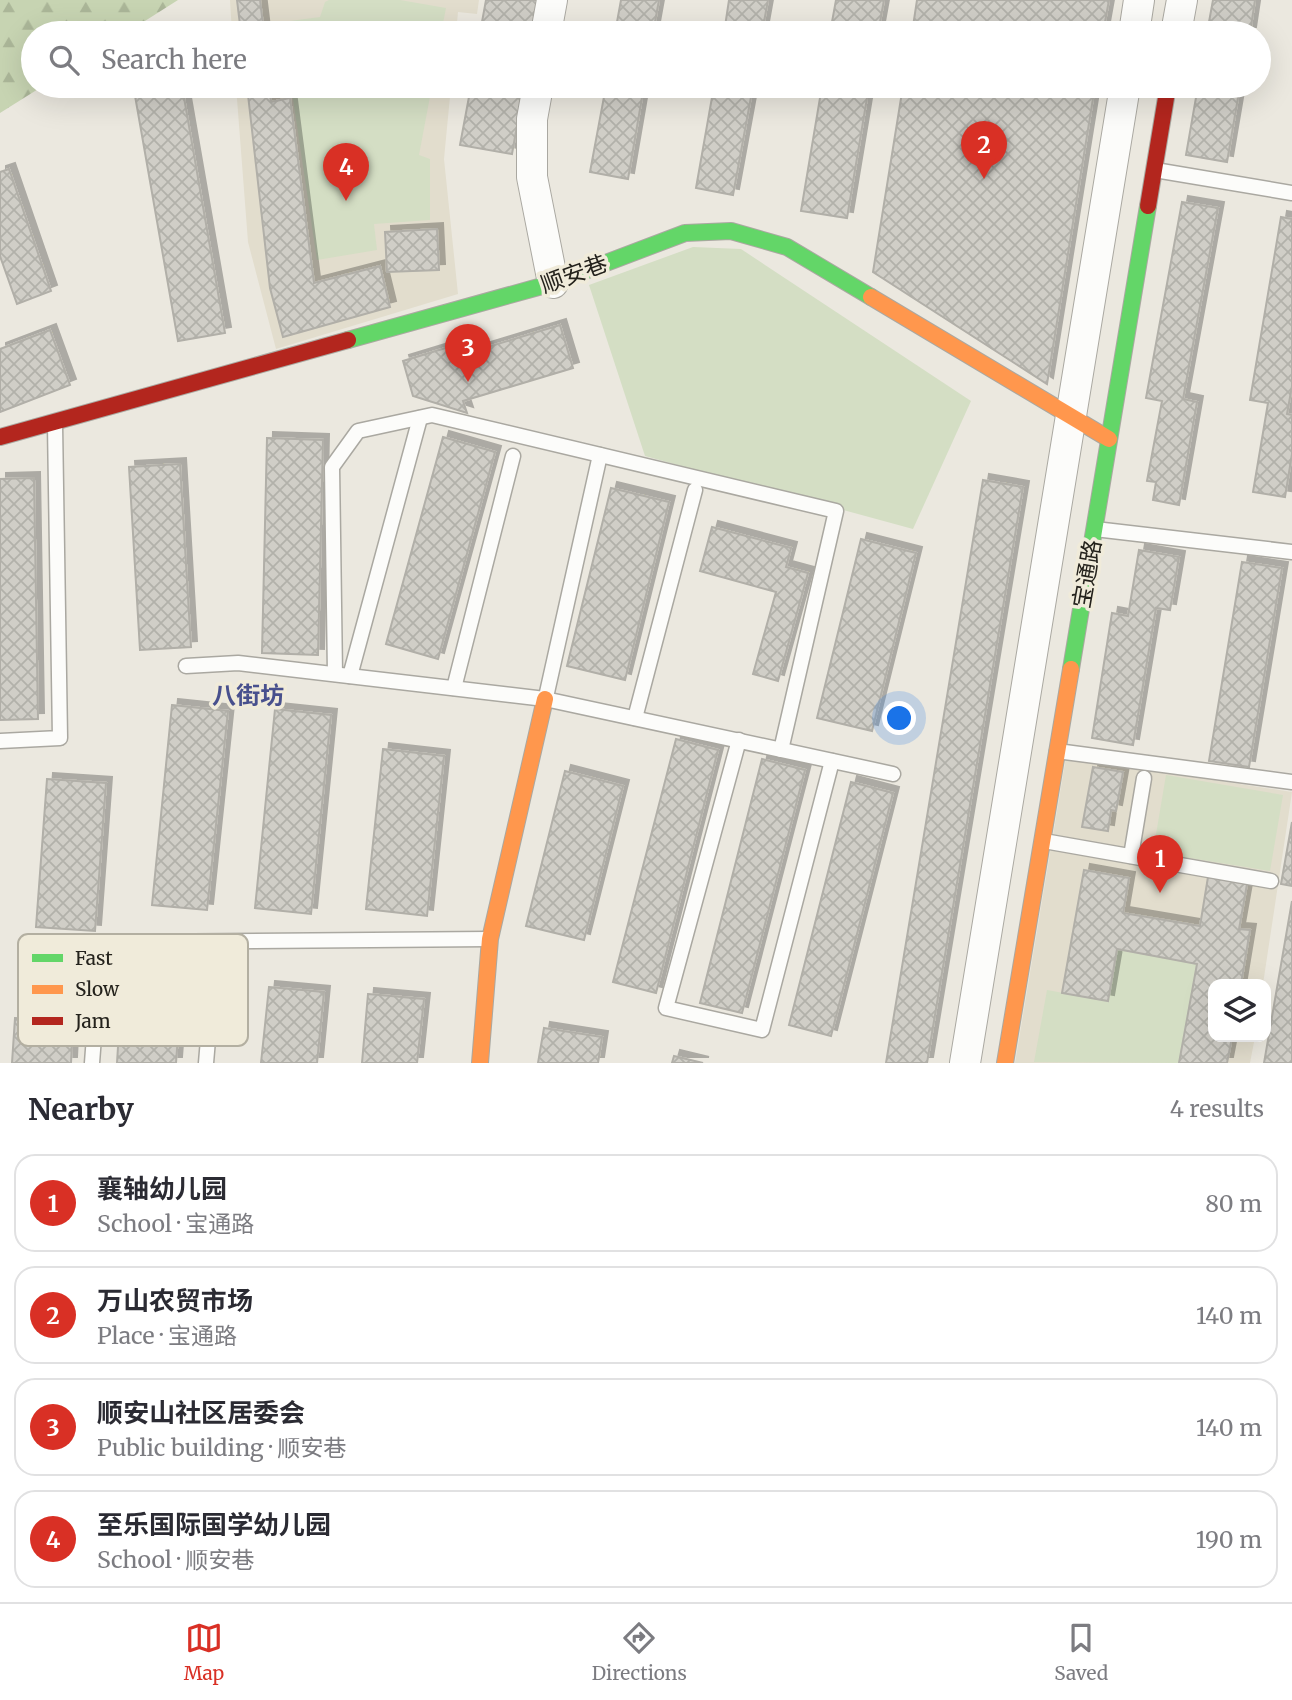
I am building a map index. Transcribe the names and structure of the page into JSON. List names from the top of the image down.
{
  "streets": {
    "street": ["顺安巷", "宝通路"]
  },
  "crossings": [
    ["顺安巷", "宝通路"]
  ],
  "districts": ["八街坊"],
  "legend": ["Fast", "Slow", "Jam"],
  "page": {
    "search": "Search here",
    "pins": [
      "2",
      "4",
      "3",
      "1"
    ],
    "heading": ["Nearby", "4 results"],
    "list": [
      {
        "mark": "1",
        "name": "襄轴幼儿园",
        "note": "School · 宝通路",
        "value": "80 m"
      },
      {
        "mark": "2",
        "name": "万山农贸市场",
        "note": "Place · 宝通路",
        "value": "140 m"
      },
      {
        "mark": "3",
        "name": "顺安山社区居委会",
        "note": "Public building · 顺安巷",
        "value": "140 m"
      },
      {
        "mark": "4",
        "name": "至乐国际国学幼儿园",
        "note": "School · 顺安巷",
        "value": "190 m"
      }
    ],
    "nav": ["Map", "Directions", "Saved"]
  }
}
